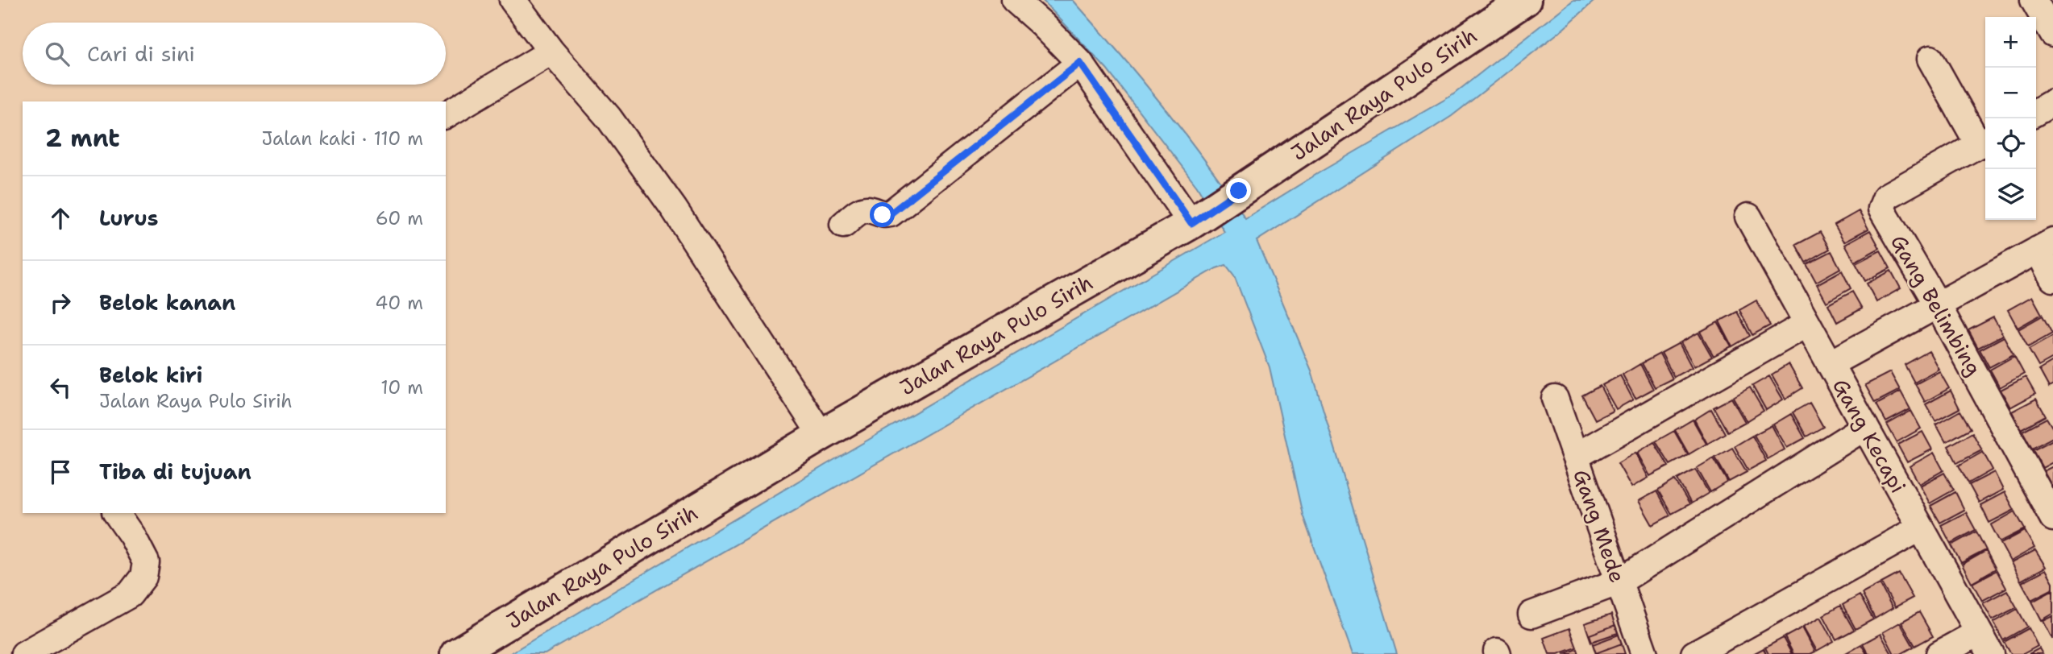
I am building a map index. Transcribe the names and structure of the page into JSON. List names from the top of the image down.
{
  "streets": {
    "street": [
      "Jalan Raya Pulo Sirih",
      "Gang Belimbing",
      "Gang Kecapi",
      "Gang Mede"
    ]
  },
  "page": {
    "map_buttons": ["+", "−"],
    "search": "Cari di sini",
    "heading": ["2 mnt", "Jalan kaki · 110 m"],
    "list": [
      ["Lurus", "60 m"],
      ["Belok kanan", "40 m"],
      ["Belok kiri", "Jalan Raya Pulo Sirih", "10 m"],
      "Tiba di tujuan"
    ]
  }
}
